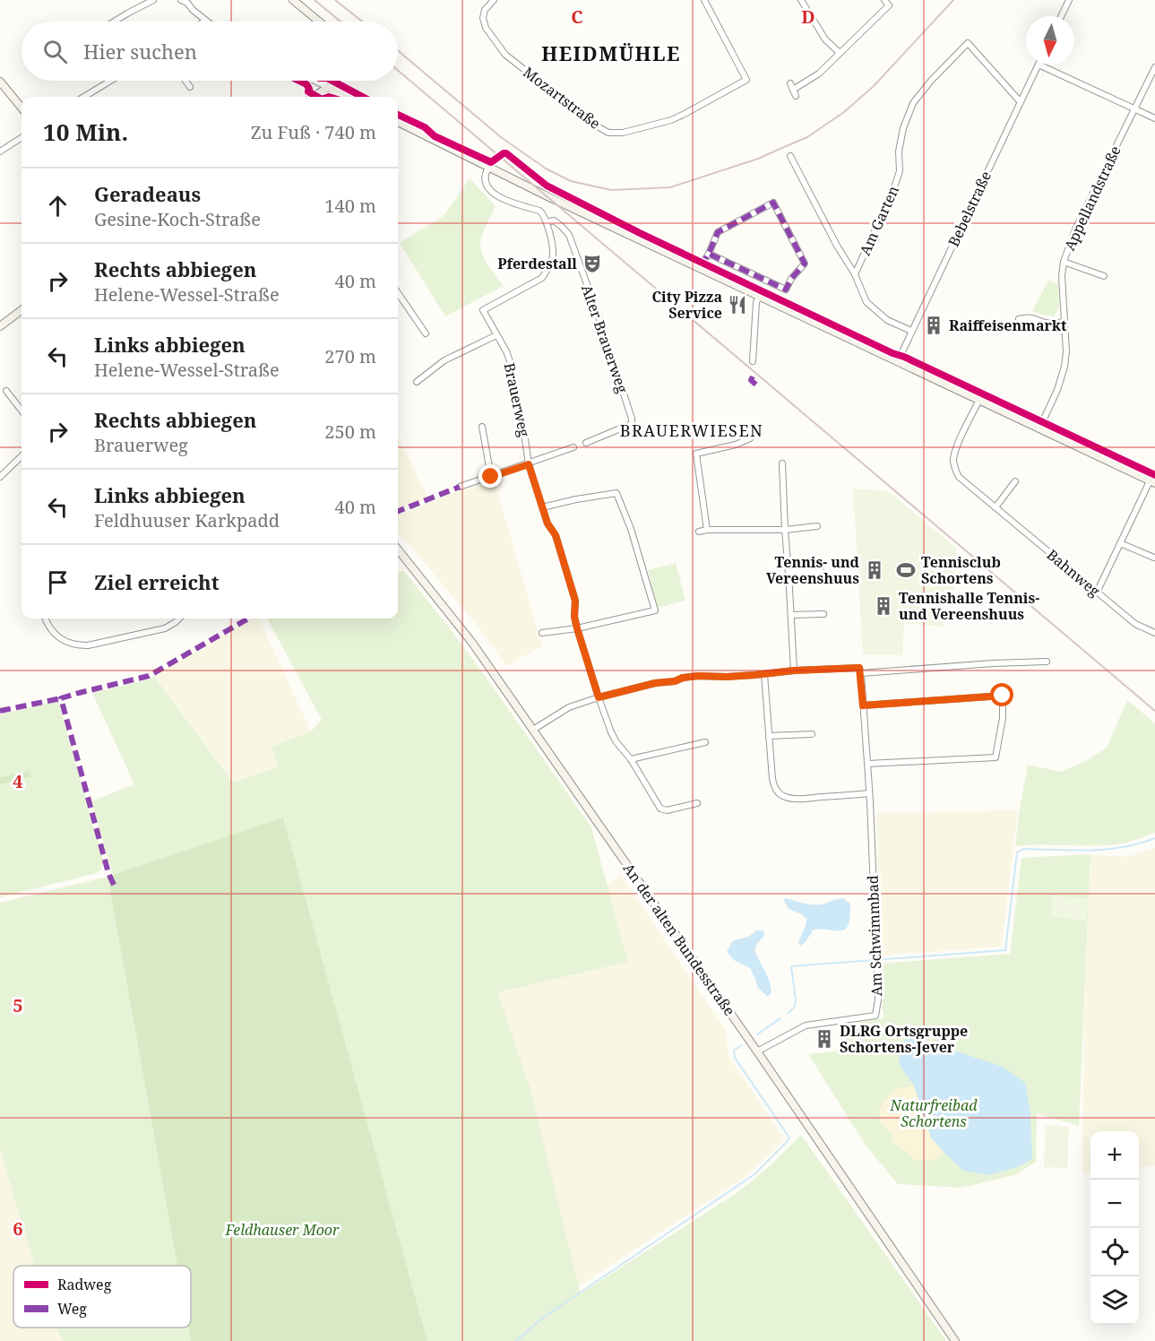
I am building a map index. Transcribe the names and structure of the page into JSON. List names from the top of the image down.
{
  "streets": {
    "street": [
      "Mozartstraße",
      "Appellandstraße",
      "Bebelstraße",
      "Am Garten",
      "Alter Brauerweg",
      "Brauerweg",
      "Bahnweg",
      "Am Schwimmbad",
      "An der alten Bundesstraße"
    ]
  },
  "crossings": [
    ["Bebelstraße", "Am Garten"],
    ["Alter Brauerweg", "Brauerweg"],
    ["Am Schwimmbad", "An der alten Bundesstraße"]
  ],
  "districts": ["HEIDMÜHLE", "BRAUERWIESEN"],
  "parks": ["Naturfreibad Schortens", "Feldhauser Moor"],
  "places": {
    "theatre": ["Pferdestall"],
    "restaurant": ["City Pizza Service"],
    "building": [
      "Raiffeisenmarkt",
      "Tennis- und Vereenshuus",
      "Tennishalle Tennis- und Vereenshuus",
      "DLRG Ortsgruppe Schortens-Jever"
    ],
    "sports": ["Tennisclub Schortens"]
  },
  "legend": ["Radweg", "Weg"],
  "north": "bottom",
  "page": {
    "search": "Hier suchen",
    "heading": ["10 Min.", "Zu Fuß · 740 m"],
    "list": [
      ["Geradeaus", "Gesine-Koch-Straße", "140 m"],
      ["Rechts abbiegen", "Helene-Wessel-Straße", "40 m"],
      ["Links abbiegen", "Helene-Wessel-Straße", "270 m"],
      ["Rechts abbiegen", "Brauerweg", "250 m"],
      ["Links abbiegen", "Feldhuuser Karkpadd", "40 m"],
      "Ziel erreicht"
    ],
    "map_buttons": ["+", "−"]
  },
  "grid": {
    "columns": ["C", "D"],
    "rows": ["4", "5", "6"]
  }
}
